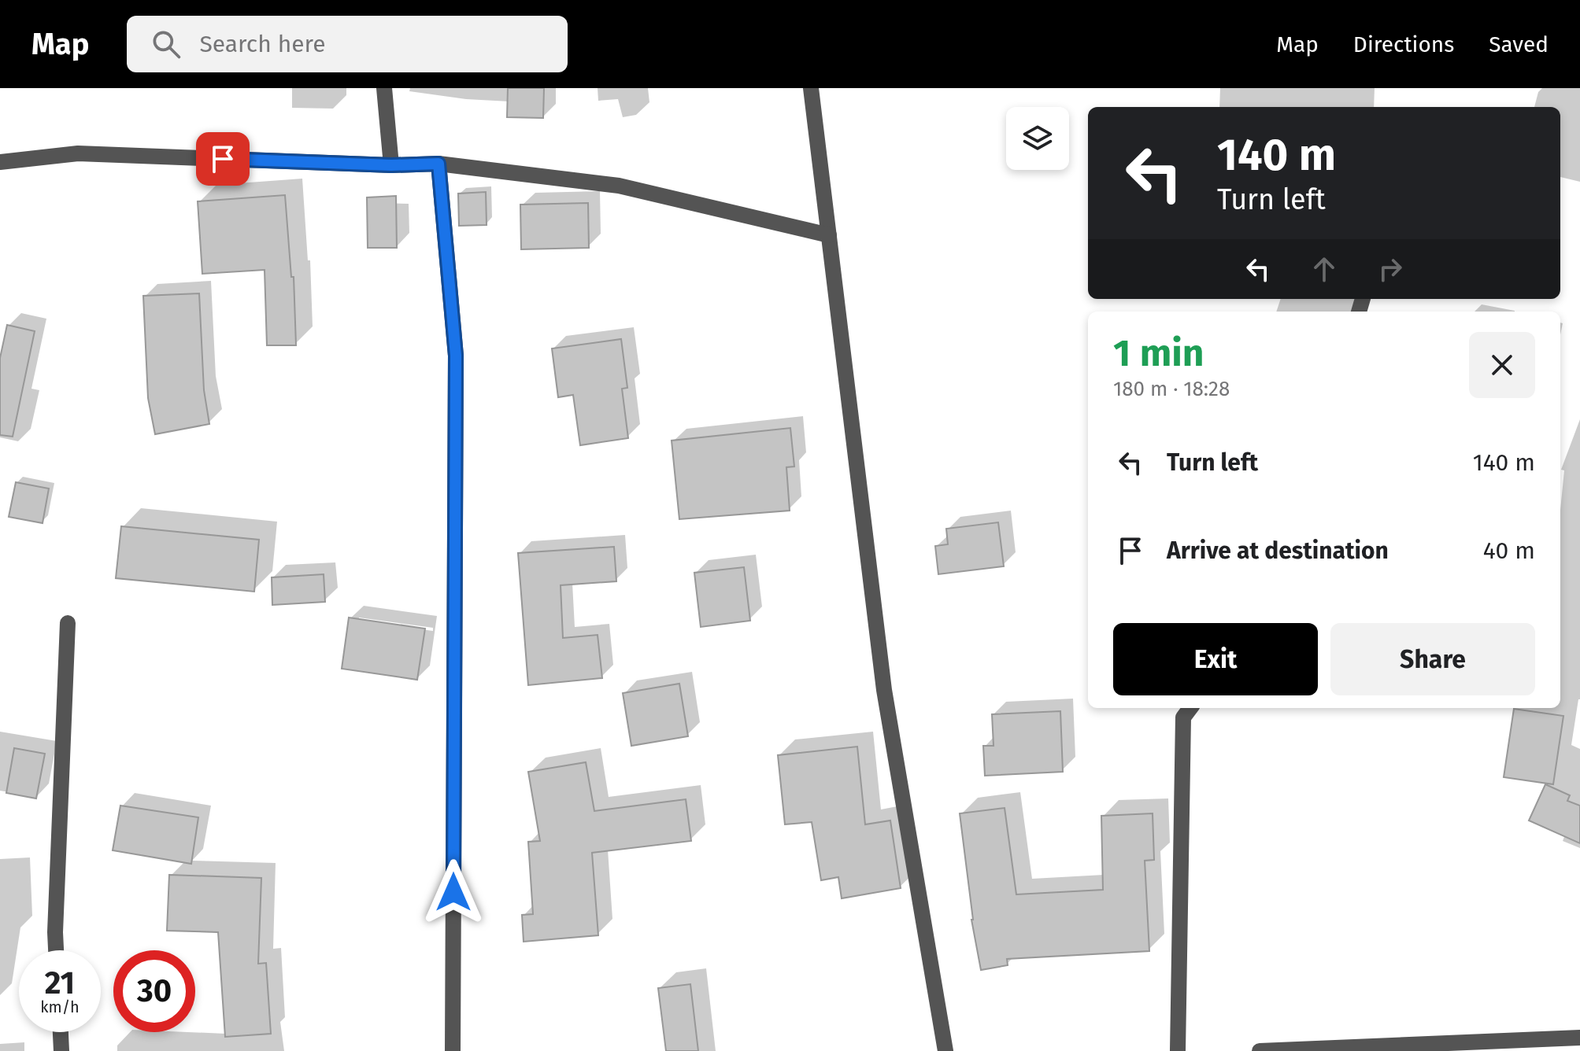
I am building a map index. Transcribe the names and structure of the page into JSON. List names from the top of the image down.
{
  "page": {
    "header": "Map",
    "search": "Search here",
    "nav": ["Map", "Directions", "Saved"],
    "turn": ["140 m", "Turn left"],
    "heading": ["1 min", "180 m · 18:28"],
    "list": [
      {
        "name": "Turn left",
        "value": "140 m"
      },
      {
        "name": "Arrive at destination",
        "value": "40 m"
      }
    ],
    "buttons": ["Exit", "Share"],
    "speed": "21 km/h",
    "limit": "30"
  }
}
